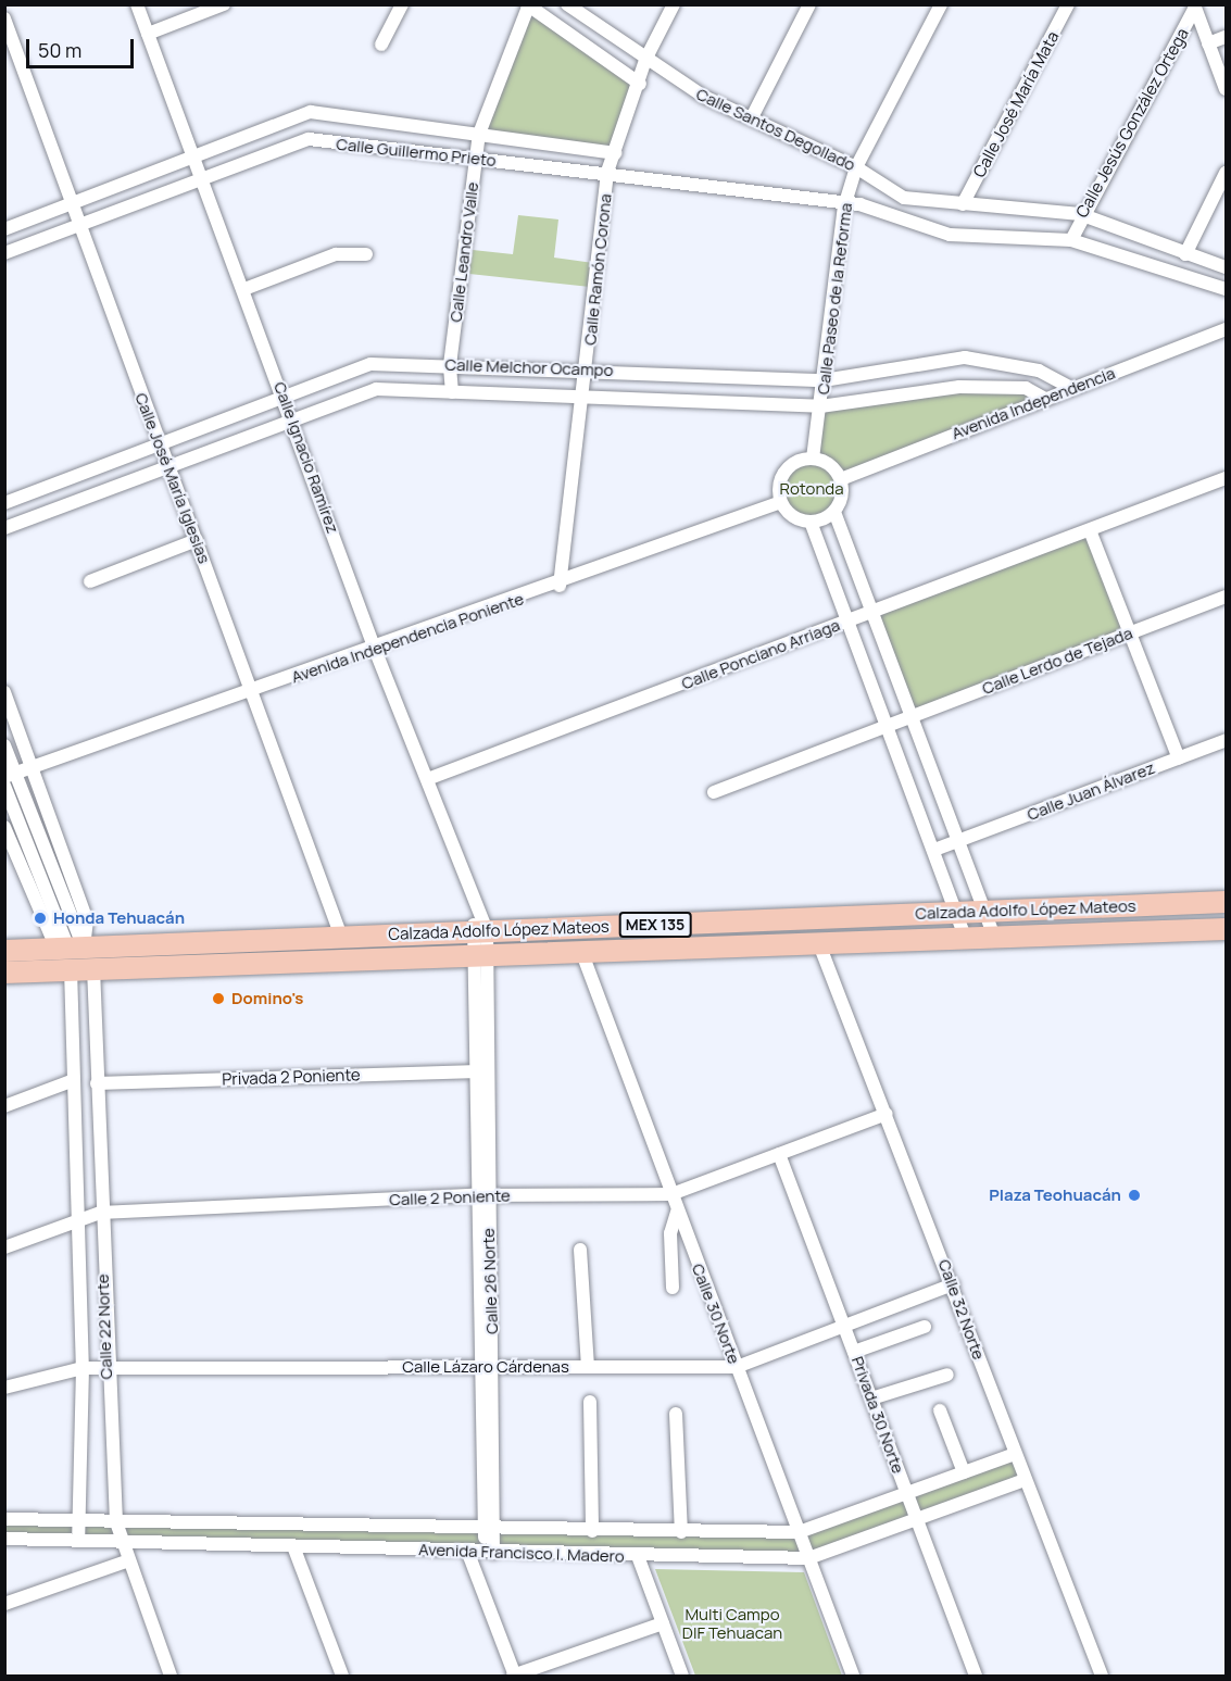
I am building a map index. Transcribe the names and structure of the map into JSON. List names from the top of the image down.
{
  "streets": {
    "main road": ["Calzada Adolfo López Mateos", "MEX 135"],
    "street": [
      "Calle José María Mata",
      "Calle Jesús González Ortega",
      "Calle Santos Degollado",
      "Calle Guillermo Prieto",
      "Calle Leandro Valle",
      "Calle Ramón Corona",
      "Calle Paseo de la Reforma",
      "Calle Melchor Ocampo",
      "Avenida Independencia",
      "Calle Ignacio Ramírez",
      "Calle José María Iglesias",
      "Avenida Independencia Poniente",
      "Calle Ponciano Arriaga",
      "Calle Lerdo de Tejada",
      "Calle Juan Álvarez",
      "Privada 2 Poniente",
      "Calle 2 Poniente",
      "Calle 26 Norte",
      "Calle 32 Norte",
      "Calle 30 Norte",
      "Calle 22 Norte",
      "Calle Lázaro Cárdenas",
      "Privada 30 Norte",
      "Avenida Francisco I. Madero"
    ]
  },
  "crossings": [
    ["Calle José María Mata", "Calle Santos Degollado"],
    ["Calle Jesús González Ortega", "Calle Santos Degollado"],
    ["Calle Santos Degollado", "Calle Ramón Corona"],
    ["Calle Santos Degollado", "Calle Paseo de la Reforma"],
    ["Calle Guillermo Prieto", "Calle Leandro Valle"],
    ["Calle Guillermo Prieto", "Calle Ramón Corona"],
    ["Calle Guillermo Prieto", "Calle Paseo de la Reforma"],
    ["Calle Guillermo Prieto", "Calle Ignacio Ramírez"],
    ["Calle Guillermo Prieto", "Calle José María Iglesias"],
    ["Calle Leandro Valle", "Calle Melchor Ocampo"],
    ["Calle Ramón Corona", "Calle Melchor Ocampo"],
    ["Calle Ramón Corona", "Avenida Independencia Poniente"],
    ["Calle Paseo de la Reforma", "Calle Melchor Ocampo"],
    ["Calle Paseo de la Reforma", "Avenida Independencia"],
    ["Calle Paseo de la Reforma", "Avenida Independencia Poniente"],
    ["Calle Melchor Ocampo", "Avenida Independencia"],
    ["Calle Melchor Ocampo", "Calle Ignacio Ramírez"],
    ["Calle Melchor Ocampo", "Calle José María Iglesias"],
    ["Avenida Independencia", "Avenida Independencia Poniente"],
    ["Calle Ignacio Ramírez", "Avenida Independencia Poniente"],
    ["Calle Ignacio Ramírez", "Calle Ponciano Arriaga"],
    ["Calle Ignacio Ramírez", "Calzada Adolfo López Mateos"],
    ["Calle Ignacio Ramírez", "Calle 26 Norte"],
    ["Calle José María Iglesias", "Avenida Independencia Poniente"],
    ["Calle José María Iglesias", "Calzada Adolfo López Mateos"],
    ["Calzada Adolfo López Mateos", "Calle 26 Norte"],
    ["Calzada Adolfo López Mateos", "Calle 32 Norte"],
    ["Calzada Adolfo López Mateos", "Calle 30 Norte"],
    ["Calzada Adolfo López Mateos", "Calle 22 Norte"],
    ["Privada 2 Poniente", "Calle 26 Norte"],
    ["Privada 2 Poniente", "Calle 22 Norte"],
    ["Calle 2 Poniente", "Calle 26 Norte"],
    ["Calle 2 Poniente", "Calle 32 Norte"],
    ["Calle 2 Poniente", "Calle 30 Norte"],
    ["Calle 2 Poniente", "Calle 22 Norte"],
    ["Calle 2 Poniente", "Privada 30 Norte"],
    ["Calle 26 Norte", "Calle Lázaro Cárdenas"],
    ["Calle 26 Norte", "Avenida Francisco I. Madero"],
    ["Calle 32 Norte", "Calle Lázaro Cárdenas"],
    ["Calle 32 Norte", "Avenida Francisco I. Madero"],
    ["Calle 30 Norte", "Calle Lázaro Cárdenas"],
    ["Calle 30 Norte", "Avenida Francisco I. Madero"],
    ["Calle 22 Norte", "Calle Lázaro Cárdenas"],
    ["Calle 22 Norte", "Avenida Francisco I. Madero"],
    ["Calle Lázaro Cárdenas", "Privada 30 Norte"],
    ["Privada 30 Norte", "Avenida Francisco I. Madero"]
  ],
  "parks": ["Rotonda", "Multi Campo DIF Tehuacan"],
  "places": ["Honda Tehuacán", "Domino's", "Plaza Teohuacán"],
  "scale_bar": "50 m"
}
